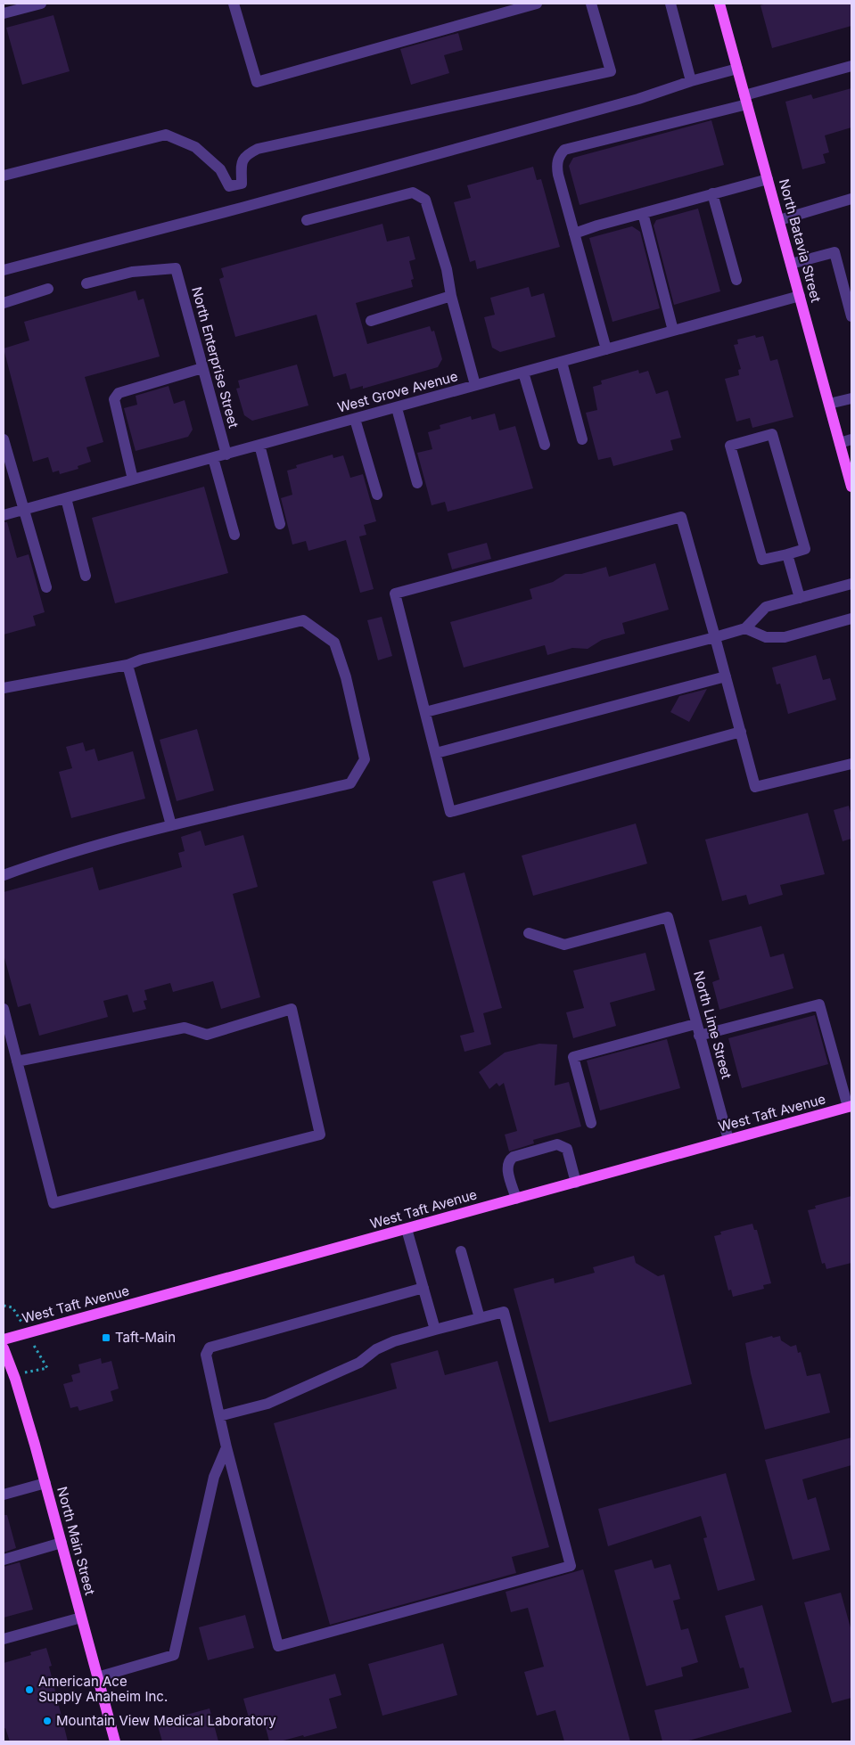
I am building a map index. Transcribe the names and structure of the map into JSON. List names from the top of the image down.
{
  "streets": {
    "main road": ["North Batavia Street", "West Taft Avenue", "North Main Street"],
    "street": ["North Enterprise Street", "West Grove Avenue", "North Lime Street"]
  },
  "crossings": [
    ["North Batavia Street", "West Grove Avenue"],
    ["North Enterprise Street", "West Grove Avenue"],
    ["North Lime Street", "West Taft Avenue"]
  ],
  "places": {
    "transit": ["Taft-Main"],
    "other": ["American Ace Supply Anaheim Inc.", "Mountain View Medical Laboratory"]
  }
}
